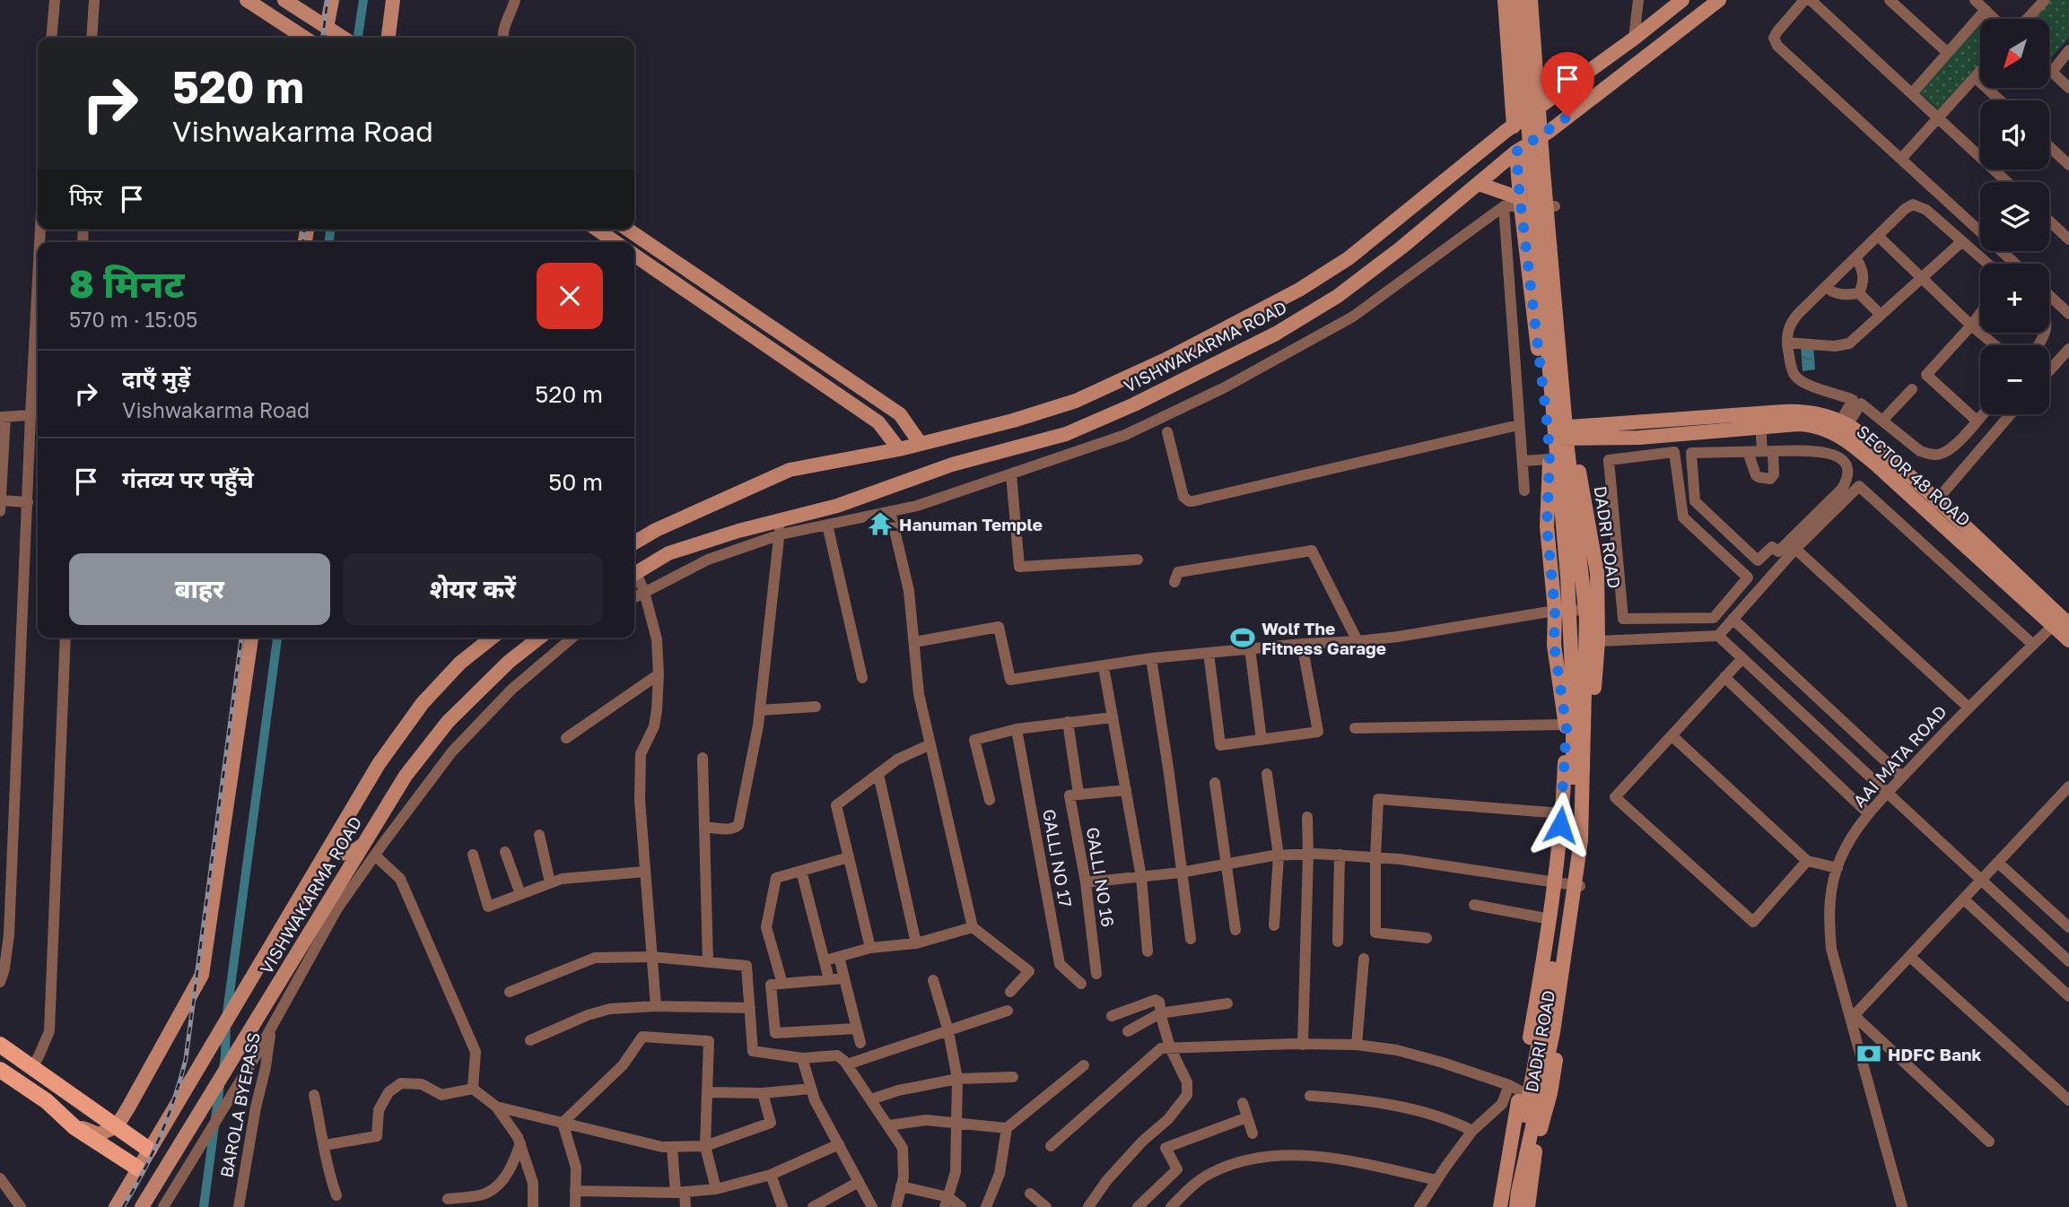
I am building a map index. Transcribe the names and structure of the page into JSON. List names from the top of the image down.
{
  "streets": {
    "main road": ["VISHWAKARMA ROAD", "SECTOR 48 ROAD", "DADRI ROAD"],
    "street": [
      "AAI MATA ROAD",
      "GALLI NO 17",
      "GALLI NO 16",
      "BAROLA BYEPASS"
    ]
  },
  "crossings": [
    ["VISHWAKARMA ROAD", "DADRI ROAD"],
    ["VISHWAKARMA ROAD", "BAROLA BYEPASS"],
    ["SECTOR 48 ROAD", "DADRI ROAD"],
    ["SECTOR 48 ROAD", "AAI MATA ROAD"]
  ],
  "places": {
    "temple": ["Hanuman Temple"],
    "sports": ["Wolf The Fitness Garage"],
    "bank": ["HDFC Bank"]
  },
  "north": "bottom left",
  "page": {
    "map_buttons": ["+", "−"],
    "turn": ["520 m", "Vishwakarma Road"],
    "then": "फिर",
    "heading": ["8 मिनट", "570 m · 15:05"],
    "list": [
      {
        "name": "दाएँ मुड़ें",
        "note": "Vishwakarma Road",
        "value": "520 m"
      },
      {
        "name": "गंतव्य पर पहुँचे",
        "value": "50 m"
      }
    ],
    "buttons": ["बाहर", "शेयर करें"]
  }
}
